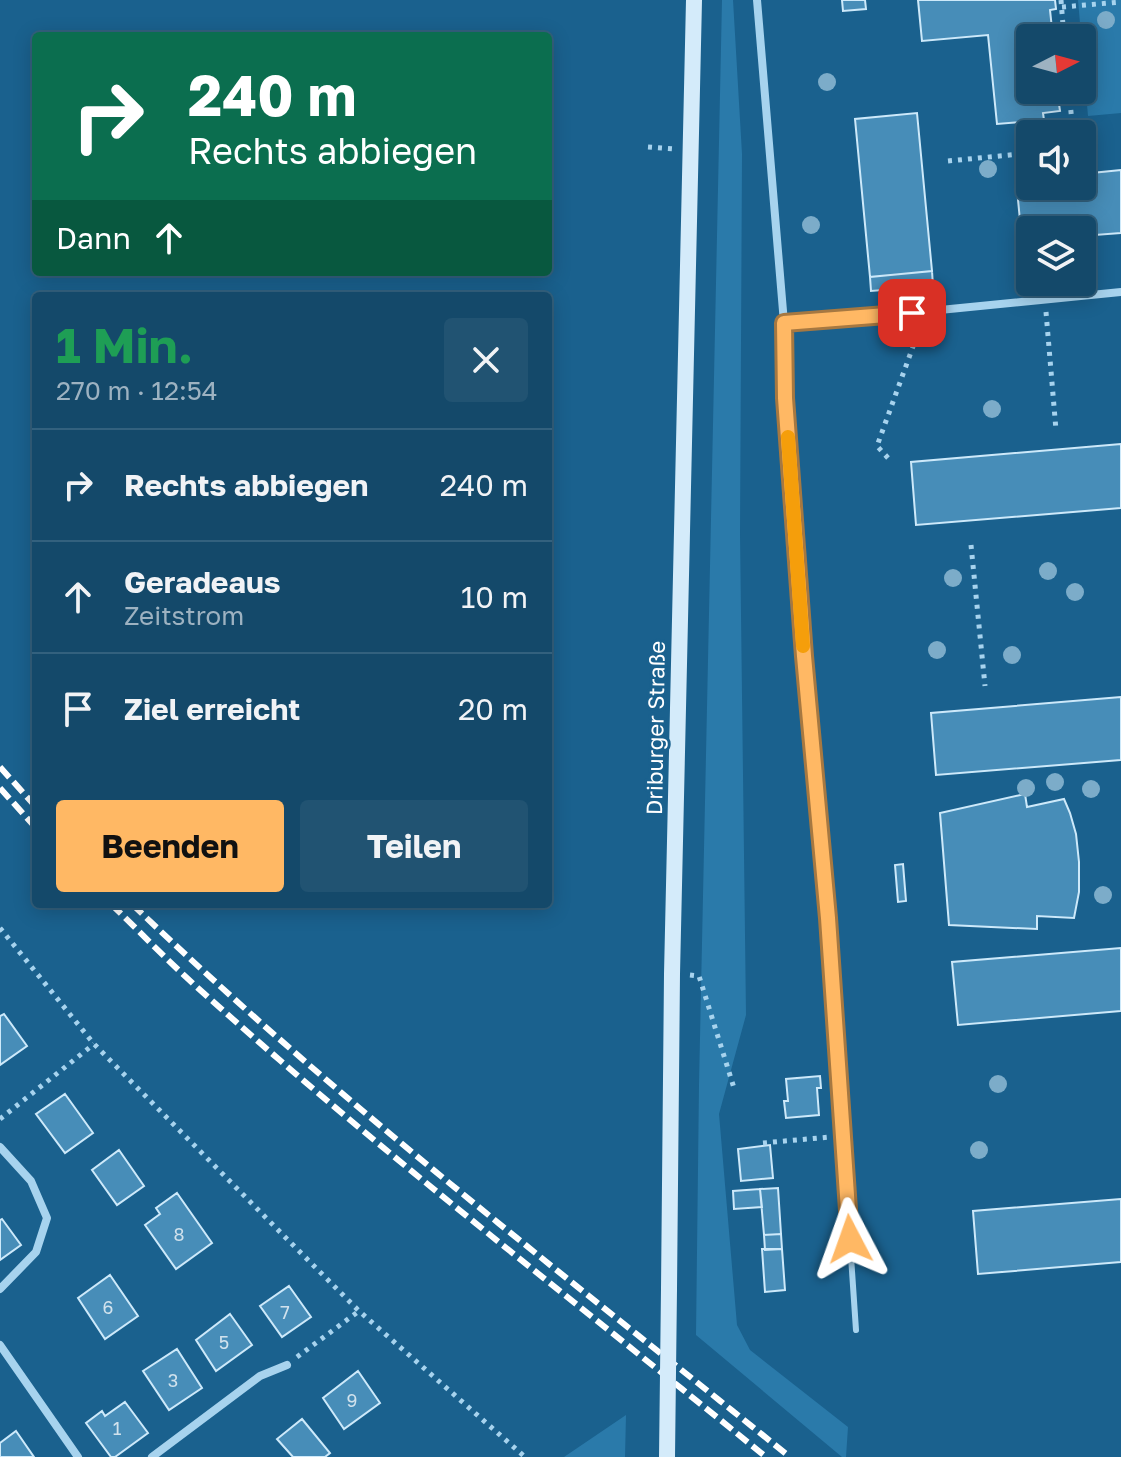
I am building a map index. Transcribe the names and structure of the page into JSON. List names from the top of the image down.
{
  "streets": {
    "main road": ["Driburger Straße"]
  },
  "house_numbers": [
    "8",
    "6",
    "7",
    "5",
    "3",
    "9",
    "1"
  ],
  "north": "right",
  "page": {
    "turn": ["240 m", "Rechts abbiegen"],
    "then": "Dann",
    "heading": ["1 Min.", "270 m · 12:54"],
    "list": [
      {
        "name": "Rechts abbiegen",
        "value": "240 m"
      },
      {
        "name": "Geradeaus",
        "note": "Zeitstrom",
        "value": "10 m"
      },
      {
        "name": "Ziel erreicht",
        "value": "20 m"
      }
    ],
    "buttons": ["Beenden", "Teilen"]
  }
}
